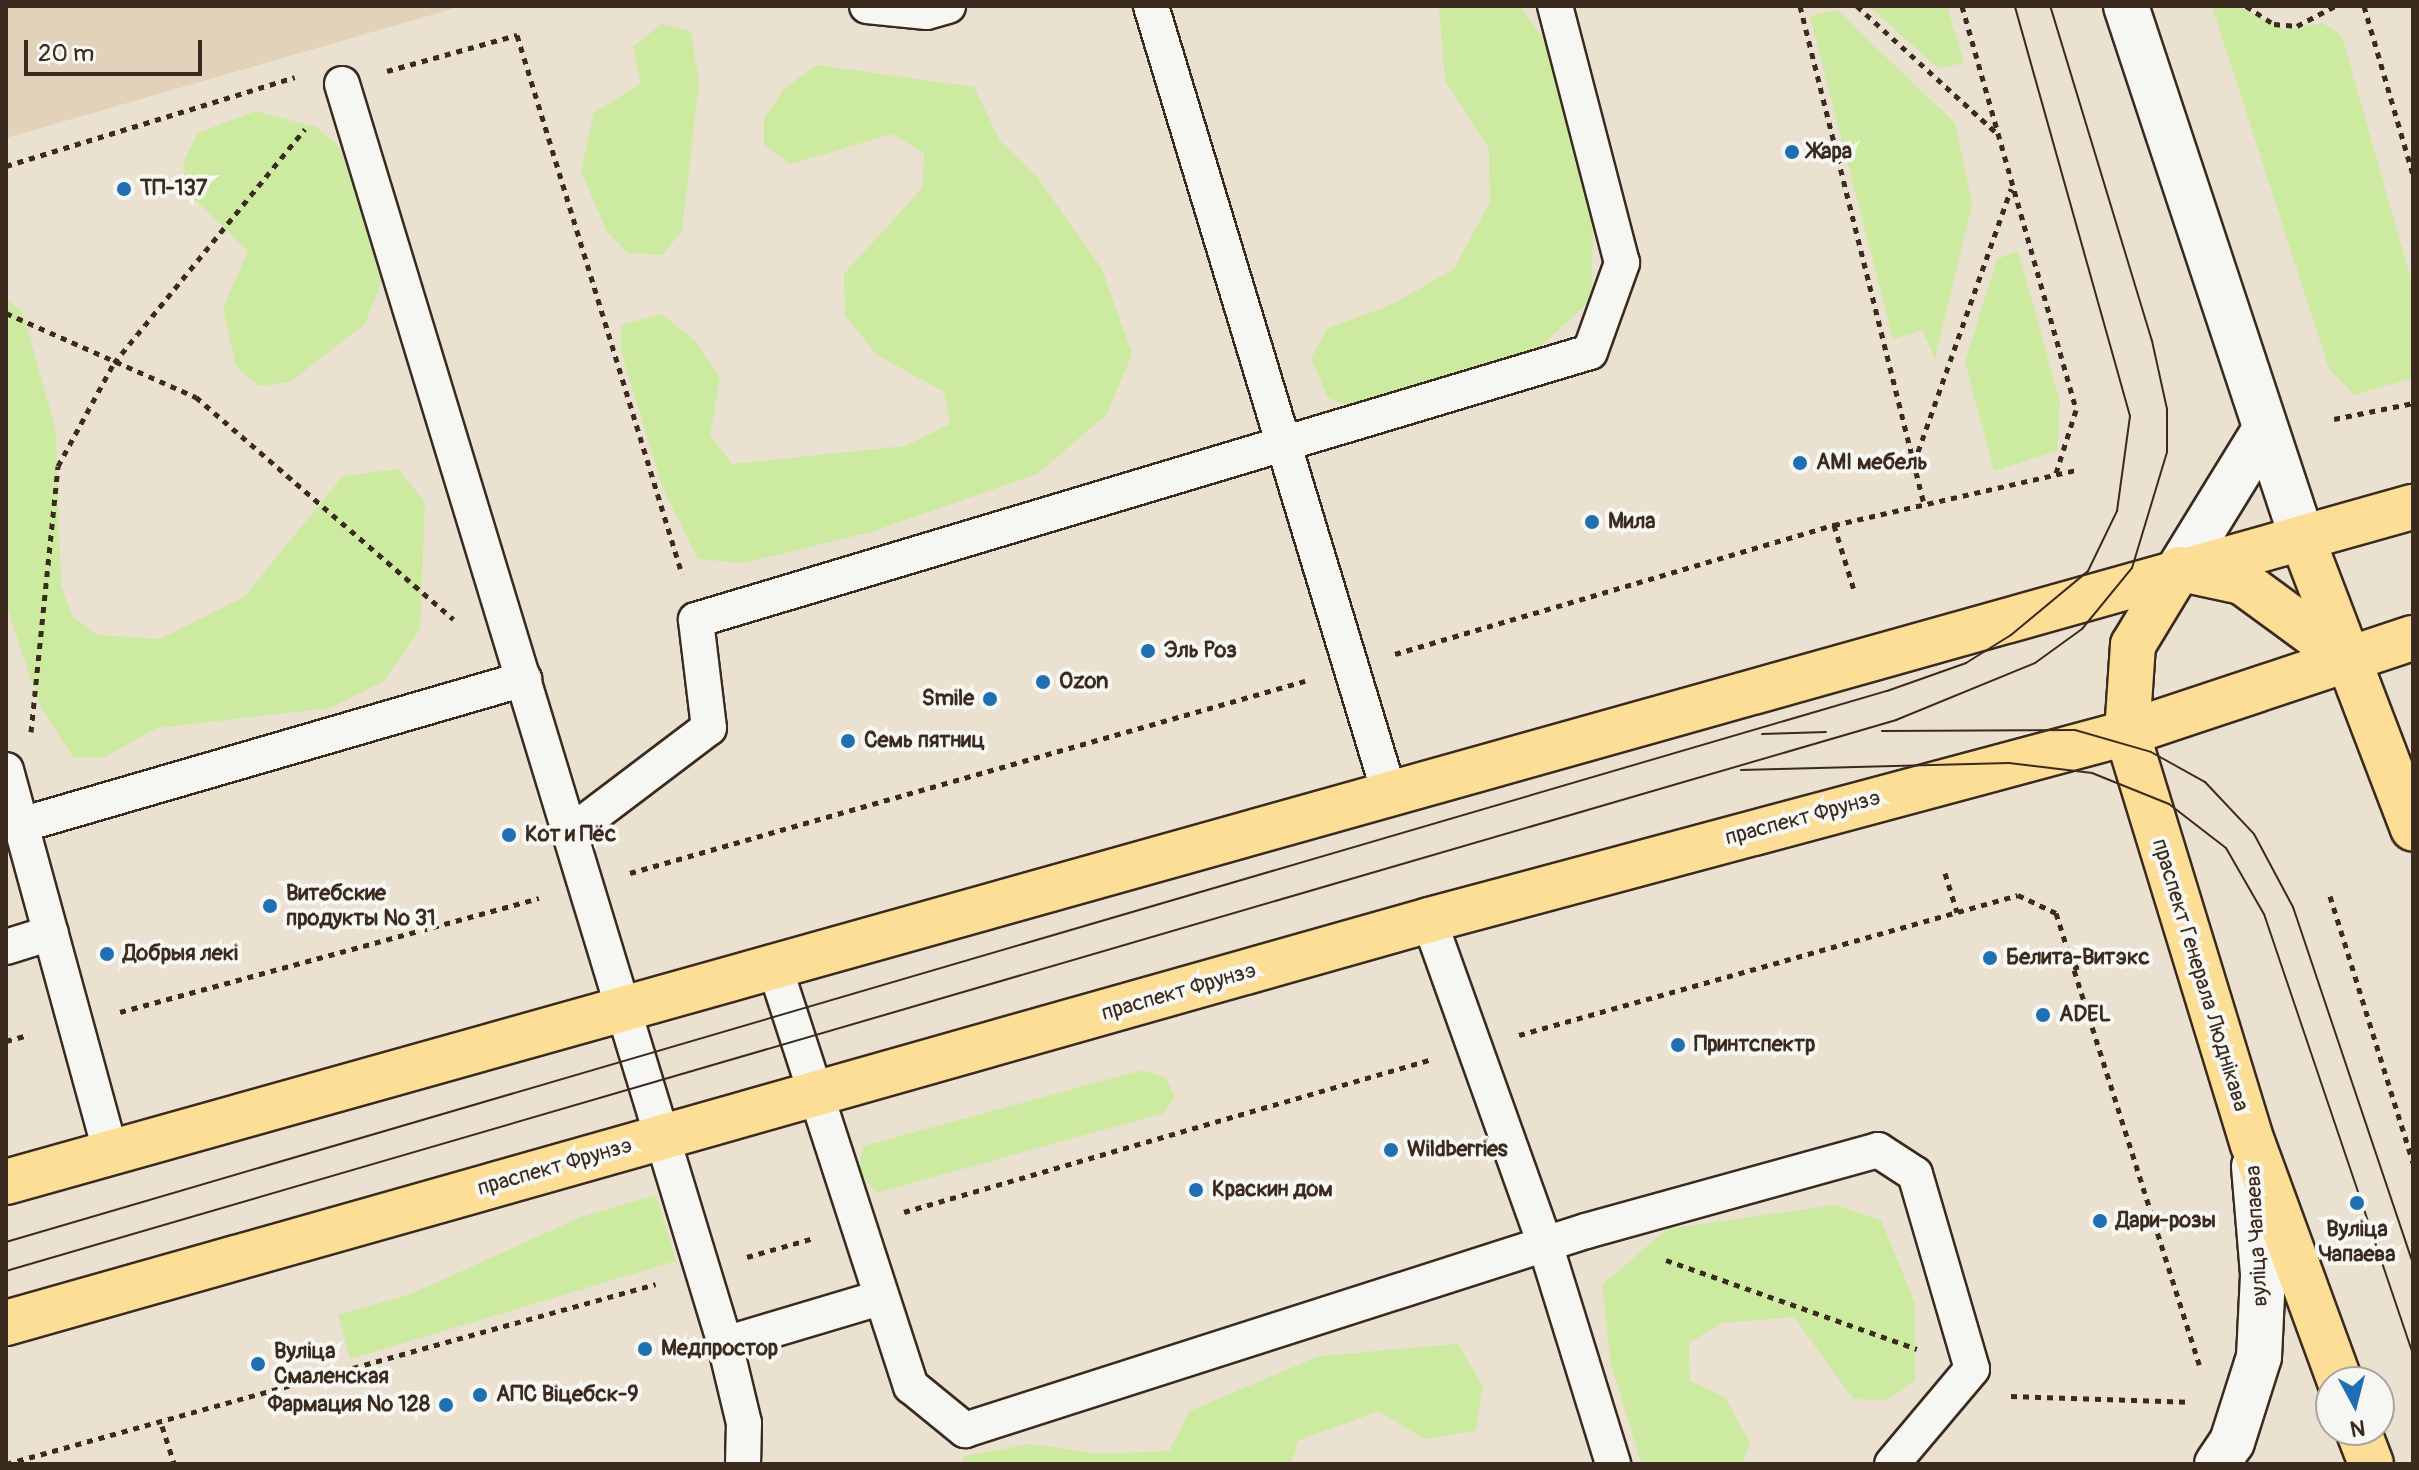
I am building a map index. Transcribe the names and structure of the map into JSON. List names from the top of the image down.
{
  "streets": {
    "main road": ["праспект Фрунзэ", "праспект Генерала Люднікава"],
    "street": ["вуліца Чапаева"]
  },
  "crossings": [
    ["праспект Фрунзэ", "праспект Генерала Люднікава"],
    ["праспект Генерала Люднікава", "вуліца Чапаева"]
  ],
  "places": [
    "Жара",
    "ТП-137",
    "AMI мебель",
    "Мила",
    "Эль Роз",
    "Ozon",
    "Smile",
    "Семь пятниц",
    "Кот и Пёс",
    "Витебские продукты № 31",
    "Добрыя лекі",
    "Белита-Витэкс",
    "ADEL",
    "Принтспектр",
    "Wildberries",
    "Краскин дом",
    "Вуліца Чапаева",
    "Дари-розы",
    "Медпростор",
    "Вуліца Смаленская",
    "АПС Віцебск-9",
    "Фармация № 128"
  ],
  "scale_bar": "20 m",
  "north": "bottom"
}
